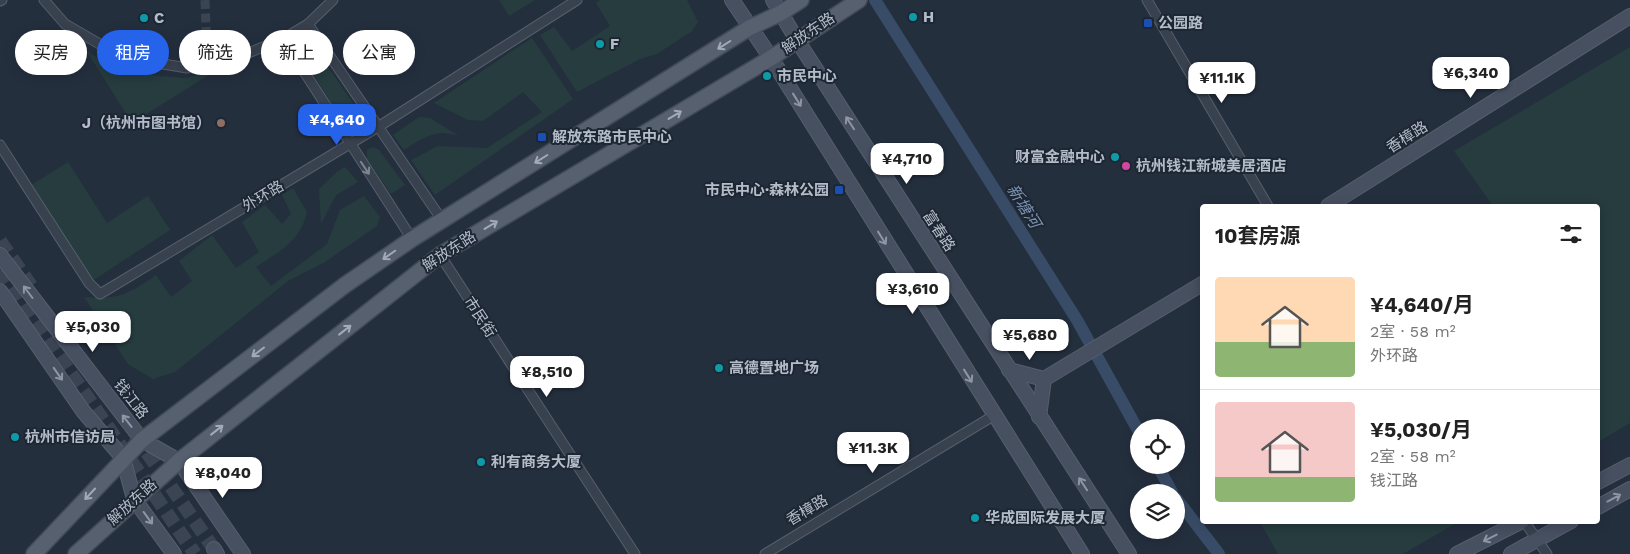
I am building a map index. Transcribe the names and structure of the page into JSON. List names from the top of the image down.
{
  "streets": {
    "main road": [
      "解放东路",
      "香樟路",
      "富春路",
      "钱江路"
    ],
    "street": ["外环路", "市民街"]
  },
  "crossings": [
    ["解放东路", "富春路"],
    ["解放东路", "市民街"],
    ["解放东路", "钱江路"]
  ],
  "water": ["新塘河"],
  "places": {
    "other": [
      "H",
      "C",
      "F",
      "市民中心",
      "J（杭州市图书馆）",
      "财富金融中心",
      "杭州钱江新城美居酒店",
      "高德置地广场",
      "杭州市信访局",
      "利有商务大厦",
      "华成国际发展大厦"
    ],
    "transit": ["公园路", "解放东路市民中心", "市民中心·森林公园"]
  },
  "page": {
    "chip": [
      "买房",
      "租房",
      "筛选",
      "新上",
      "公寓"
    ],
    "price": [
      "¥6,340",
      "¥11.1K",
      "¥4,640",
      "¥4,710",
      "¥3,610",
      "¥5,030",
      "¥5,680",
      "¥8,510",
      "¥11.3K",
      "¥8,040"
    ],
    "heading": "10套房源",
    "list": [
      {
        "name": "¥4,640/月",
        "note": "2室 · 58 m² · 外环路"
      },
      {
        "name": "¥5,030/月",
        "note": "2室 · 58 m² · 钱江路"
      }
    ]
  }
}
